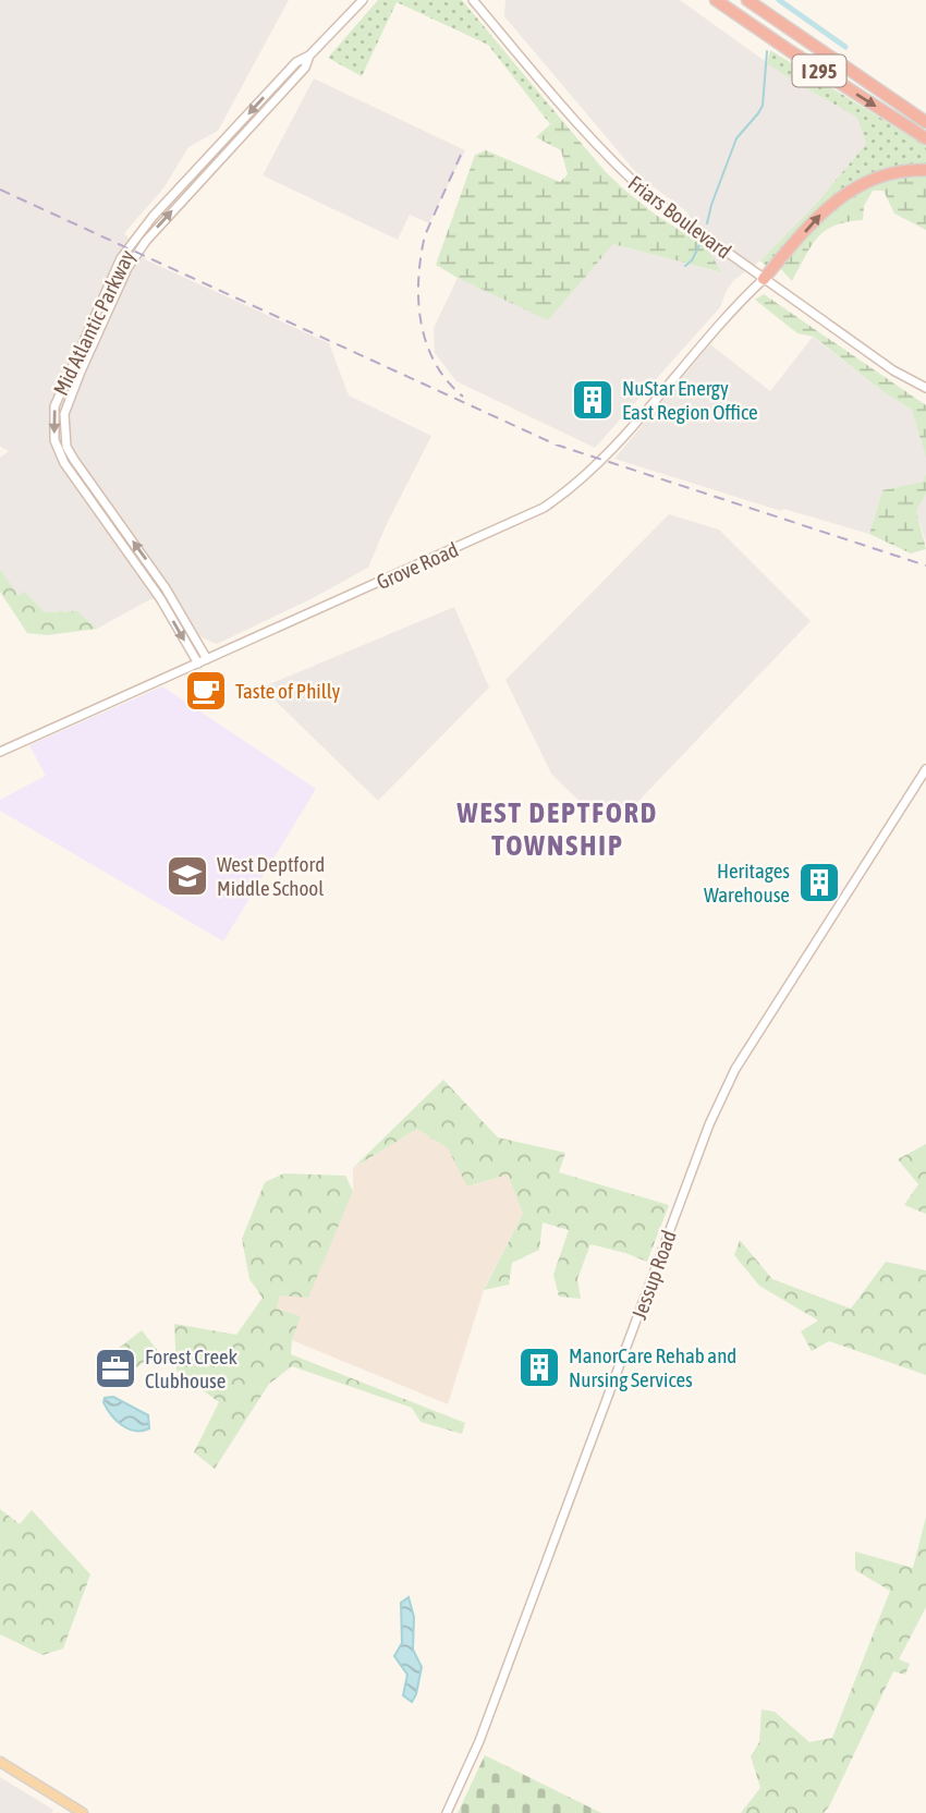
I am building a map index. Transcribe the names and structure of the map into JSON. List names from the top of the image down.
{
  "streets": {
    "highway": ["I 295"],
    "street": [
      "Friars Boulevard",
      "Mid Atlantic Parkway",
      "Grove Road",
      "Jessup Road"
    ]
  },
  "crossings": [
    ["Friars Boulevard", "Grove Road"],
    ["Mid Atlantic Parkway", "Grove Road"]
  ],
  "districts": ["WEST DEPTFORD TOWNSHIP"],
  "places": {
    "building": ["NuStar Energy East Region Office", "Heritages Warehouse", "ManorCare Rehab and Nursing Services"],
    "cafe": ["Taste of Philly"],
    "school or university": ["West Deptford Middle School"],
    "office": ["Forest Creek Clubhouse"]
  }
}
